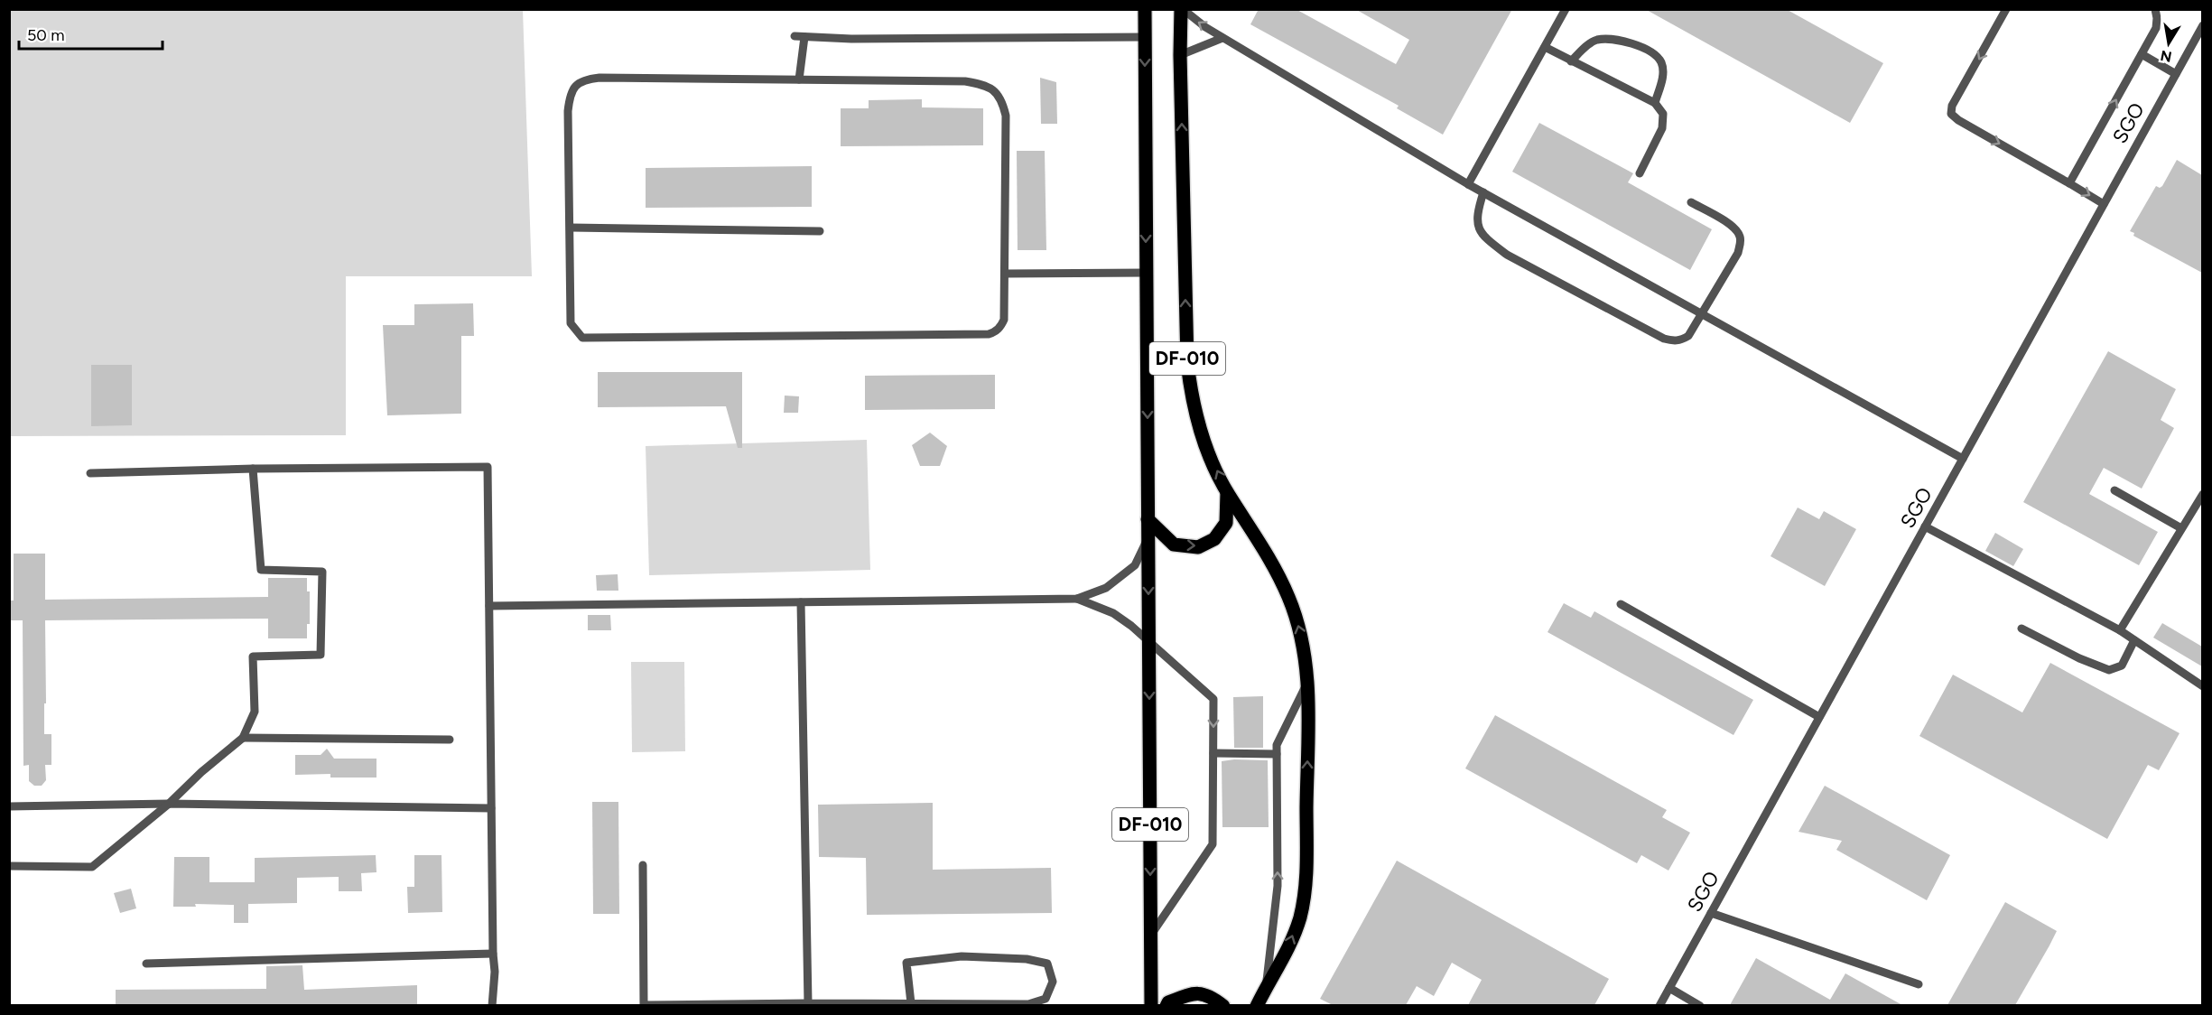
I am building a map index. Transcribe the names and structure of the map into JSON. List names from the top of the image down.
{
  "streets": {
    "main road": ["DF-010"],
    "lane": ["SGO"]
  },
  "scale_bar": "50 m",
  "north": "bottom"
}
